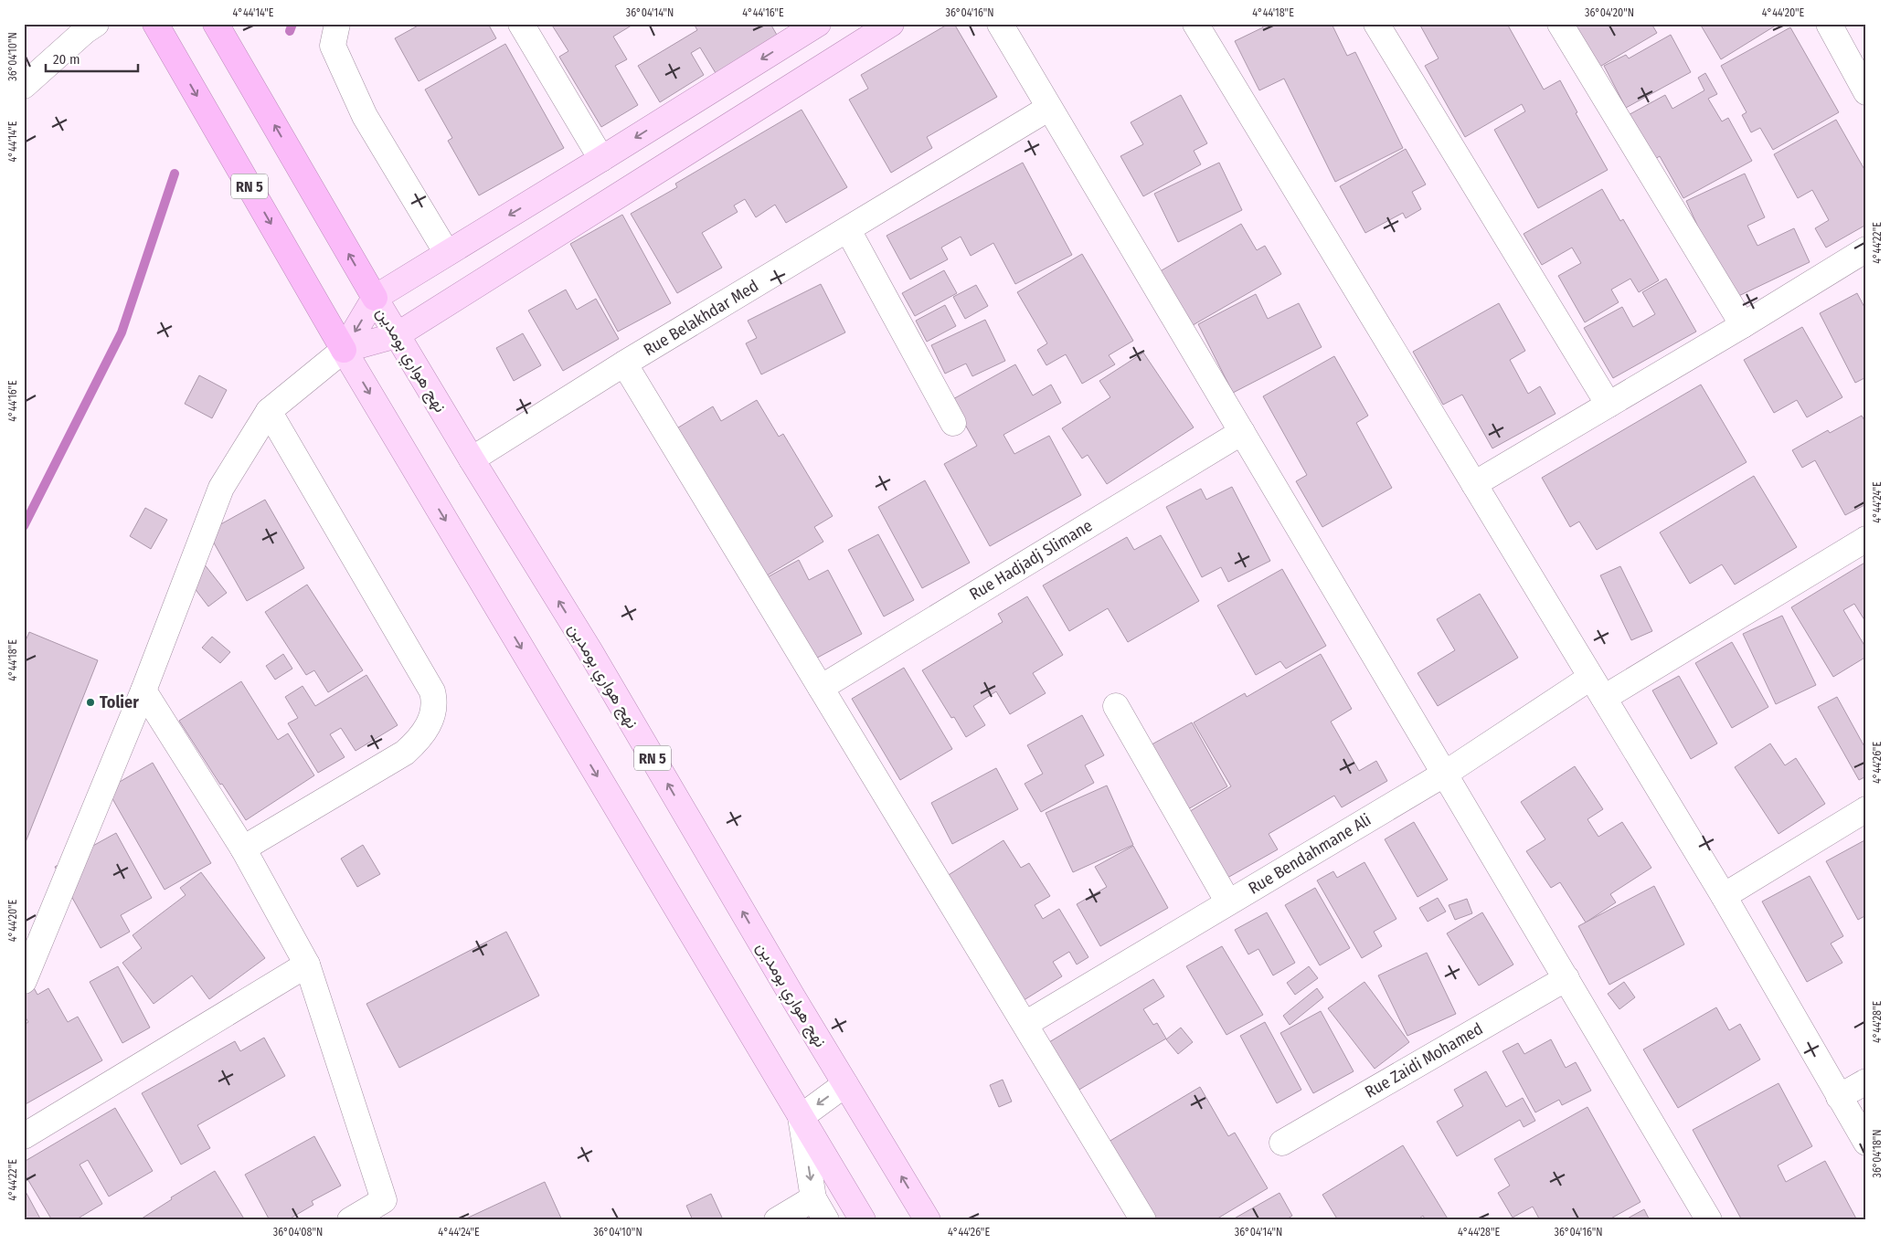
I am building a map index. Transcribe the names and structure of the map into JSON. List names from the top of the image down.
{
  "streets": {
    "highway": ["RN 5"],
    "main road": ["نهج هواري بومدين"],
    "street": [
      "Rue Belakhdar Med",
      "Rue Hadjadj Slimane",
      "Rue Bendahmane Ali",
      "Rue Zaidi Mohamed"
    ]
  },
  "crossings": [
    ["RN 5", "نهج هواري بومدين"],
    ["Rue Belakhdar Med", "نهج هواري بومدين"]
  ],
  "places": ["Tolier"],
  "scale_bar": "20 m",
  "coordinates": [
    "4°44'14\"E",
    "36°04'14\"N",
    "4°44'16\"E",
    "36°04'16\"N",
    "4°44'18\"E",
    "36°04'20\"N",
    "4°44'20\"E",
    "36°04'10\"N",
    "4°44'22\"E",
    "4°44'24\"E",
    "4°44'26\"E",
    "4°44'28\"E",
    "36°04'18\"N",
    "36°04'08\"N"
  ]
}
